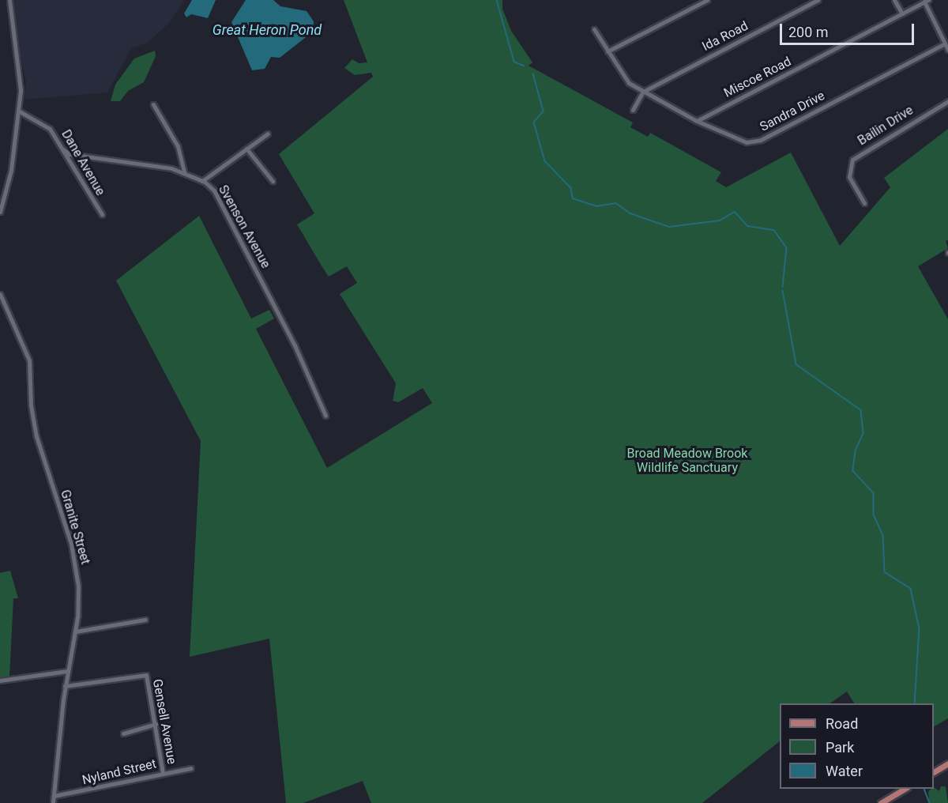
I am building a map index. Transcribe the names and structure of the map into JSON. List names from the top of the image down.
{
  "streets": {
    "street": [
      "Ida Road",
      "Miscoe Road",
      "Sandra Drive",
      "Bailin Drive",
      "Dane Avenue",
      "Svenson Avenue",
      "Granite Street",
      "Gensell Avenue",
      "Nyland Street"
    ]
  },
  "crossings": [
    ["Ida Road", "Sandra Drive"],
    ["Miscoe Road", "Sandra Drive"],
    ["Dane Avenue", "Svenson Avenue"],
    ["Granite Street", "Gensell Avenue"],
    ["Granite Street", "Nyland Street"],
    ["Gensell Avenue", "Nyland Street"]
  ],
  "water": ["Great Heron Pond"],
  "parks": ["Broad Meadow Brook Wildlife Sanctuary"],
  "legend": ["Road", "Park", "Water"],
  "scale_bar": "200 m"
}
